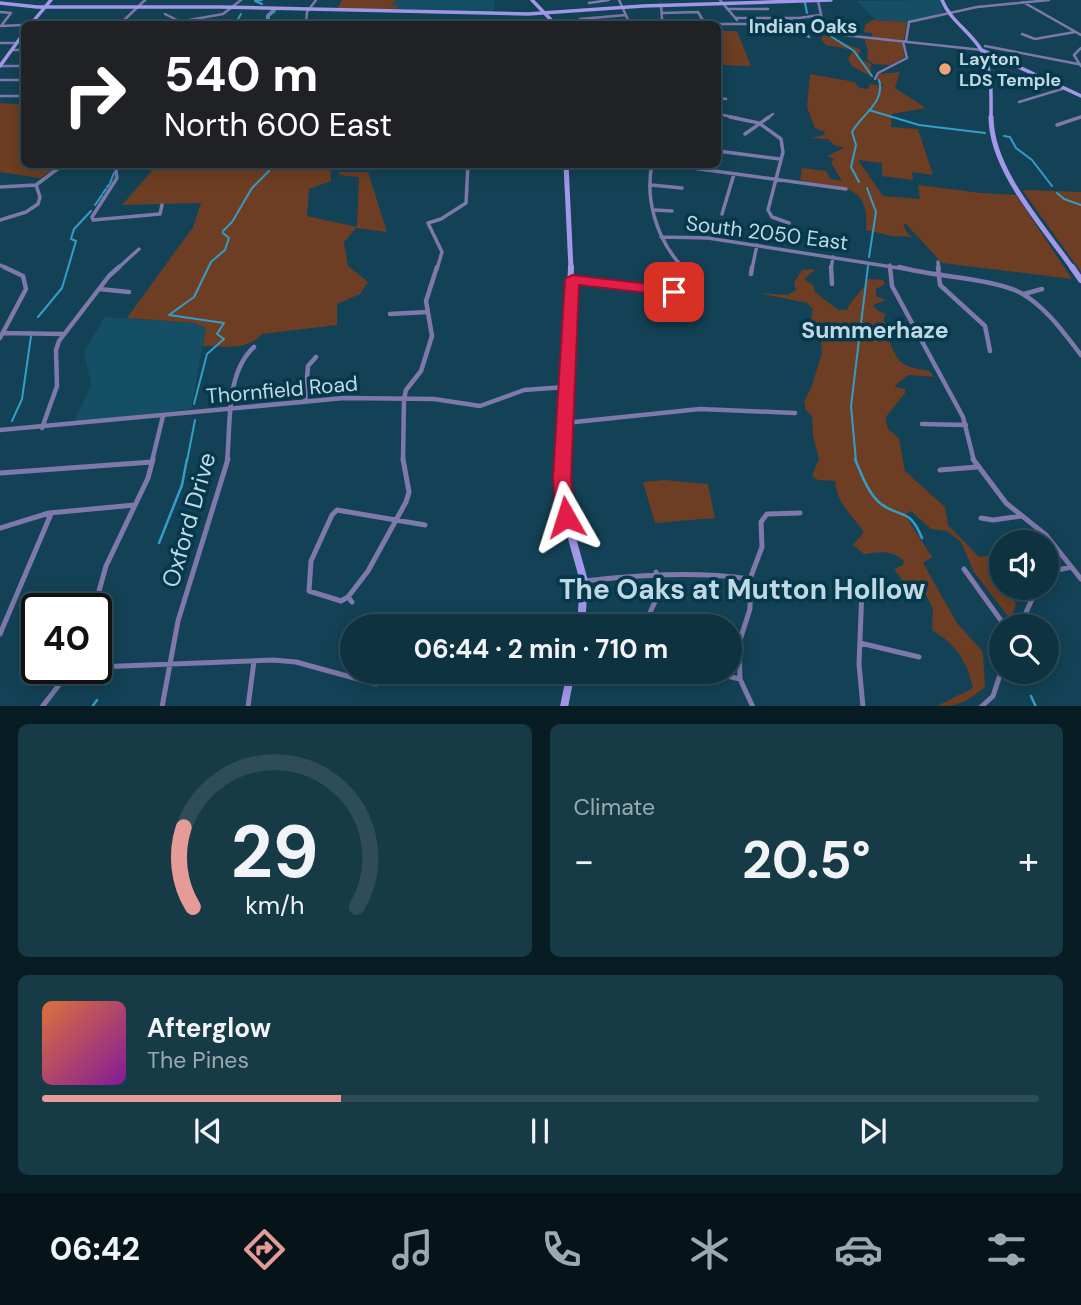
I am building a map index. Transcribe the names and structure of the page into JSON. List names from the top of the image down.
{
  "streets": {
    "street": ["South 2050 East", "Thornfield Road", "Oxford Drive"]
  },
  "crossings": [
    ["Thornfield Road", "Oxford Drive"]
  ],
  "districts": ["Indian Oaks", "Summerhaze", "The Oaks at Mutton Hollow"],
  "places": ["Layton LDS Temple"],
  "page": {
    "turn": ["540 m", "North 600 East"],
    "limit": "40",
    "trip": "06:44 · 2 min · 710 m",
    "tile": "Climate",
    "heat": ["−", "20.5°", "+"],
    "song": ["Afterglow", "The Pines"],
    "tabs": "06:42",
    "gauge": ["29", "km/h"]
  }
}
